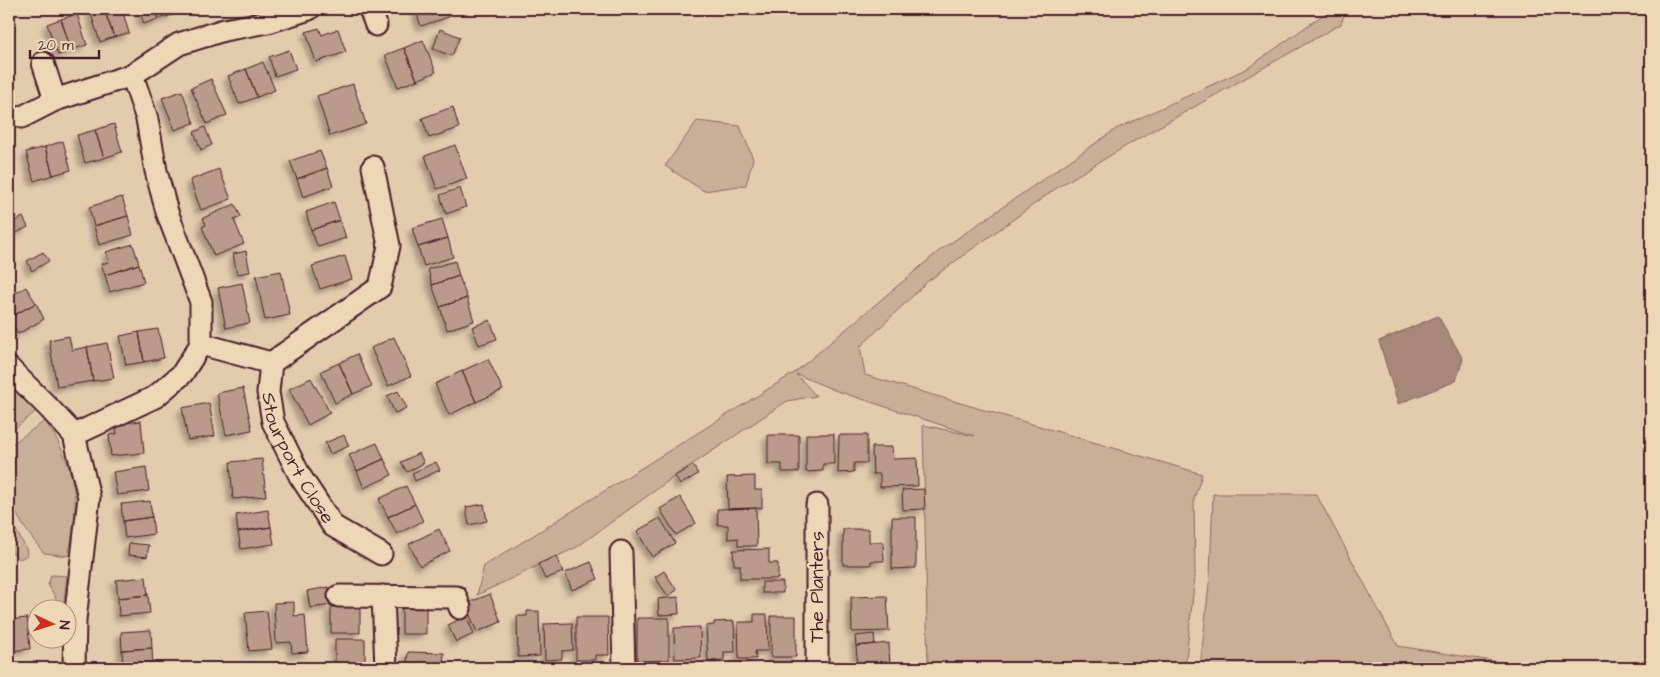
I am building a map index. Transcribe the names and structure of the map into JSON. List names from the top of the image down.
{
  "streets": {
    "street": ["Stourport Close", "The Planters"]
  },
  "scale_bar": "20 m",
  "north": "right"
}
